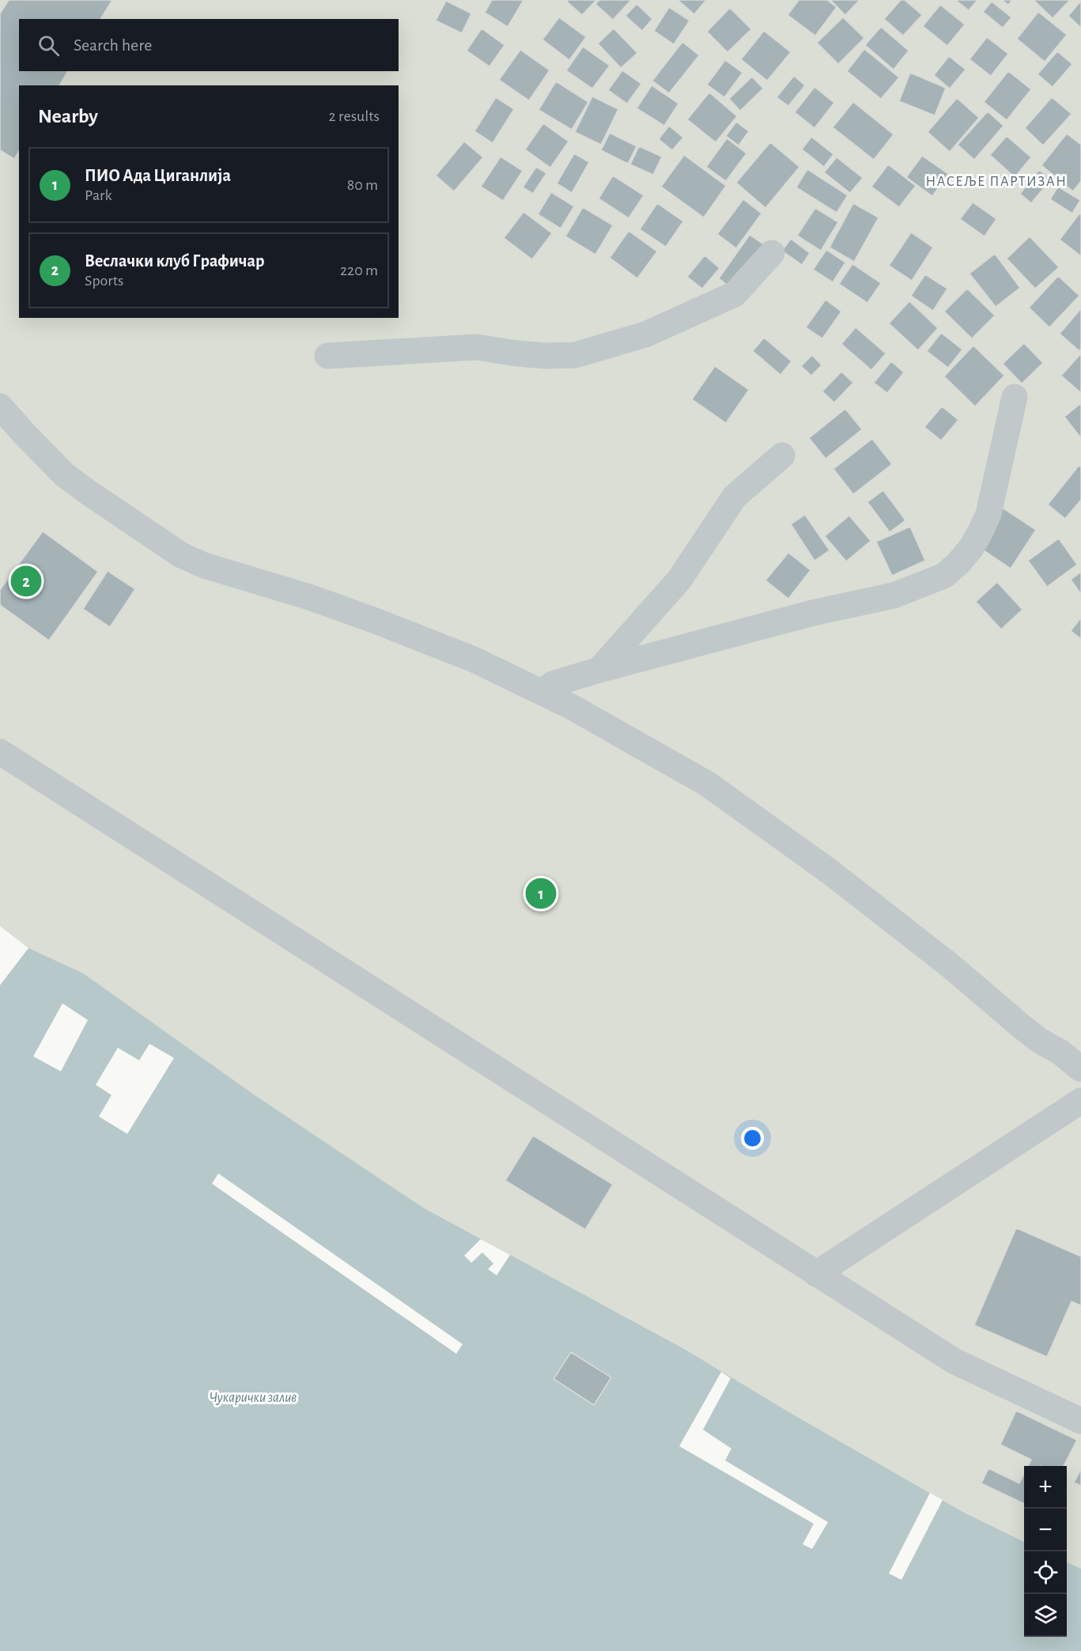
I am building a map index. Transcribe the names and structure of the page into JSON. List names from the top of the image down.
{
  "districts": ["НАСЕЉЕ ПАРТИЗАН"],
  "water": ["Чукарички залив"],
  "page": {
    "search": "Search here",
    "heading": ["Nearby", "2 results"],
    "list": [
      {
        "mark": "1",
        "name": "ПИО Ада Циганлија",
        "note": "Park",
        "value": "80 m"
      },
      {
        "mark": "2",
        "name": "Веслачки клуб Графичар",
        "note": "Sports",
        "value": "220 m"
      }
    ],
    "pins": ["2", "1"],
    "map_buttons": ["+", "−"]
  }
}
